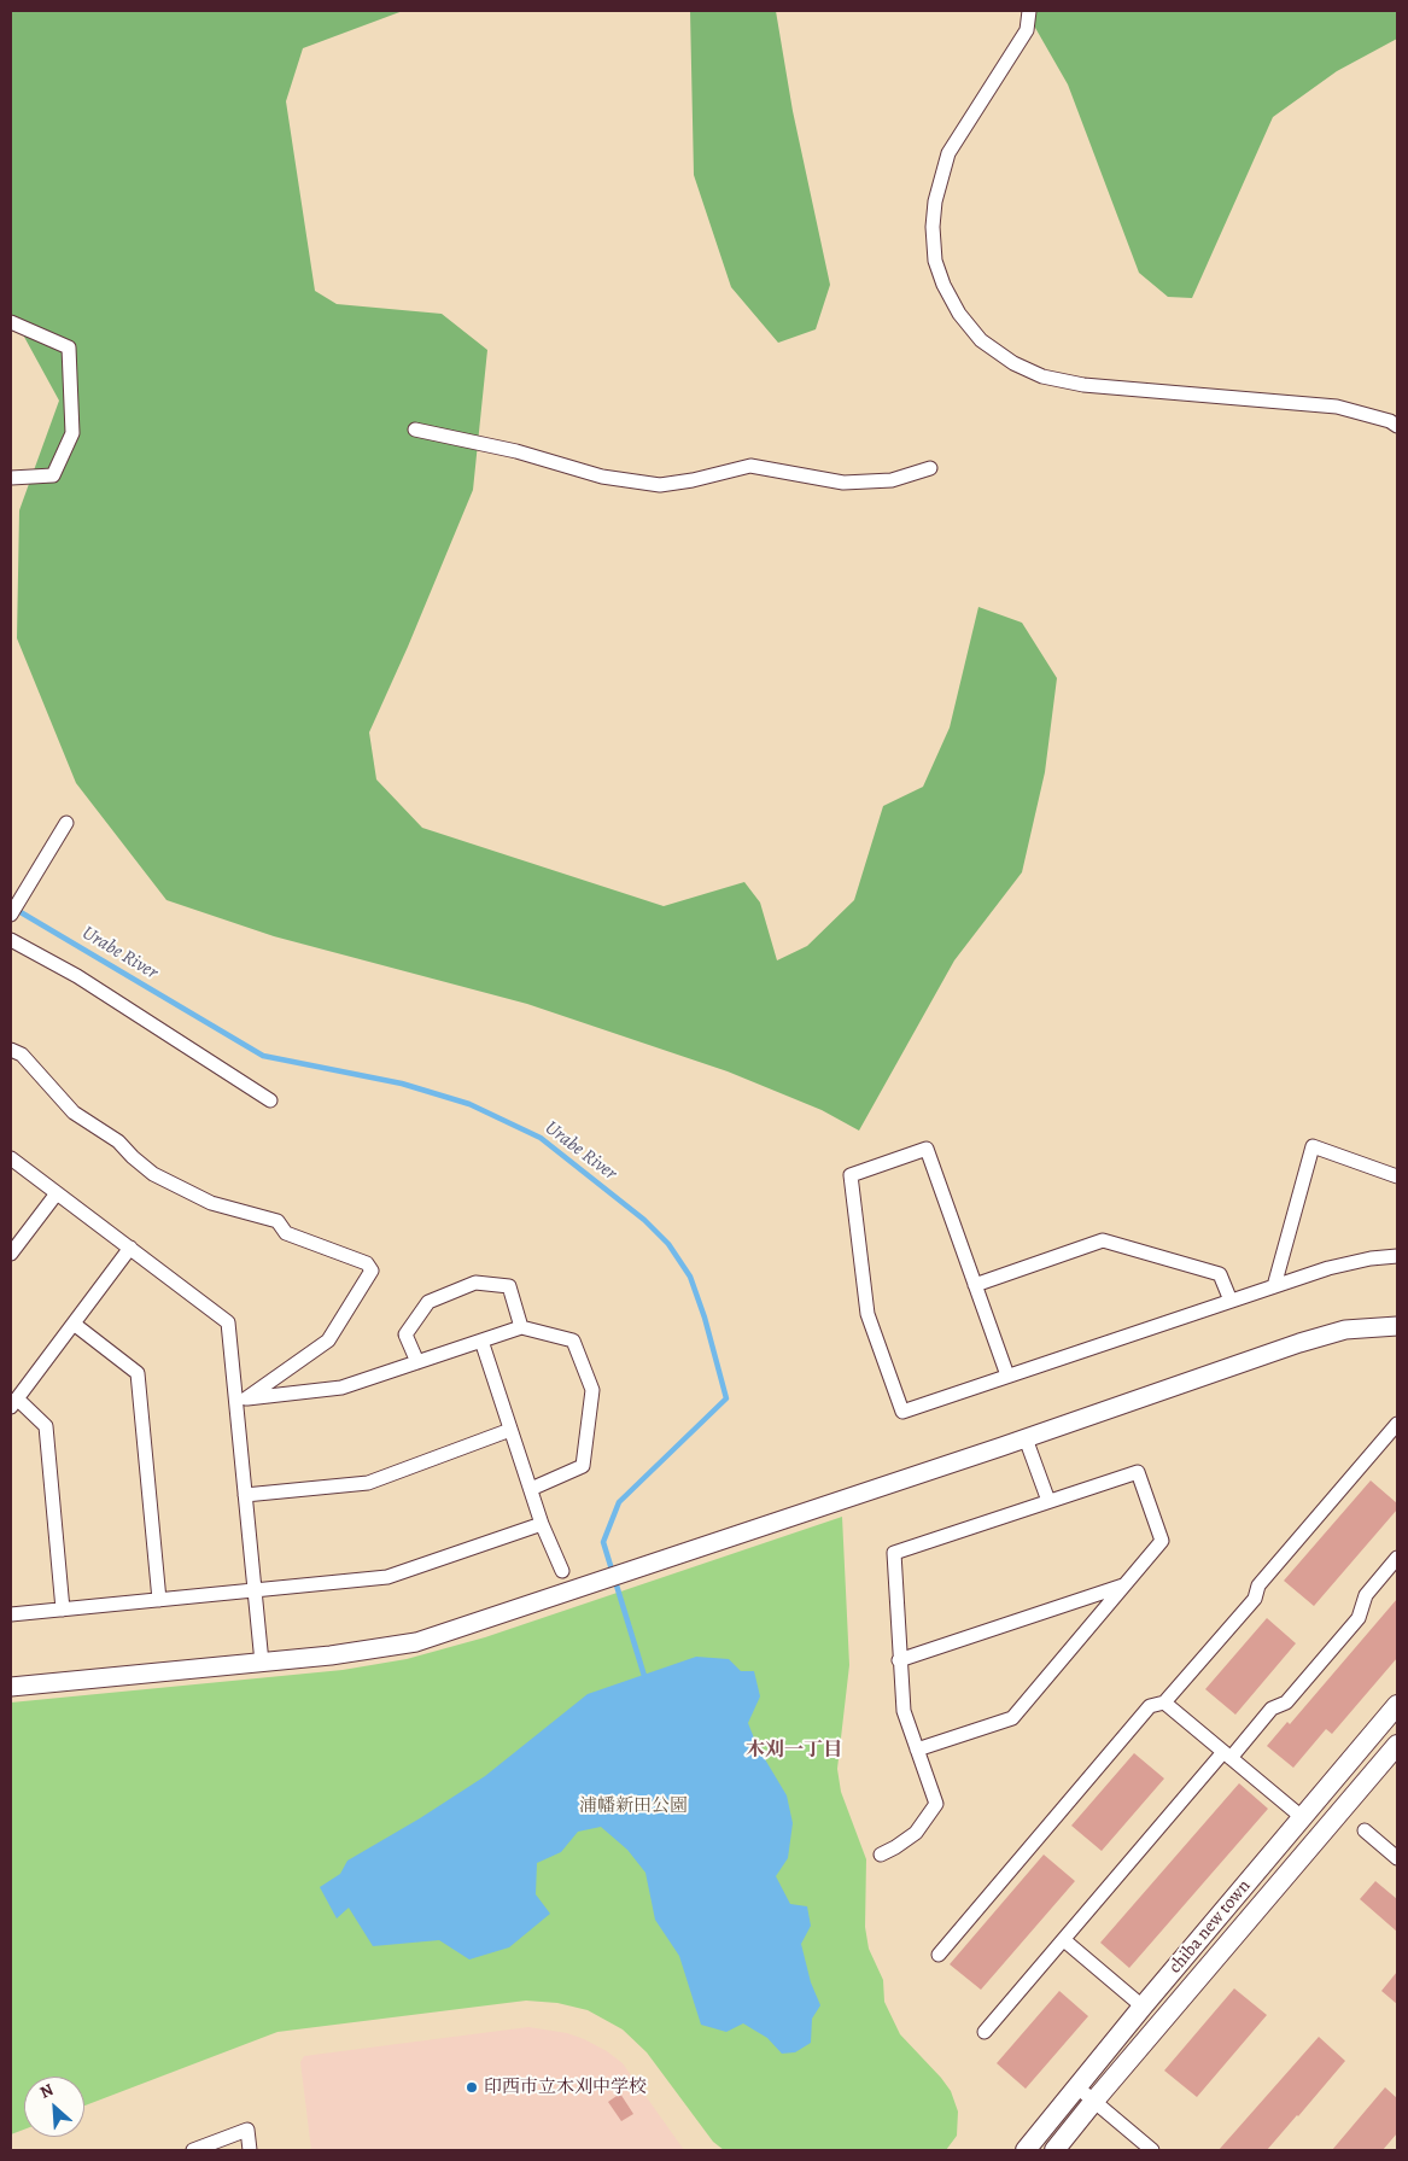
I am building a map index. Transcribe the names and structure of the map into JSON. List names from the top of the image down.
{
  "streets": {
    "main road": ["chiba new town"]
  },
  "districts": ["木刈一丁目"],
  "water": ["Urabe River"],
  "parks": ["浦幡新田公園"],
  "places": ["印西市立木刈中学校"],
  "north": "top left"
}
